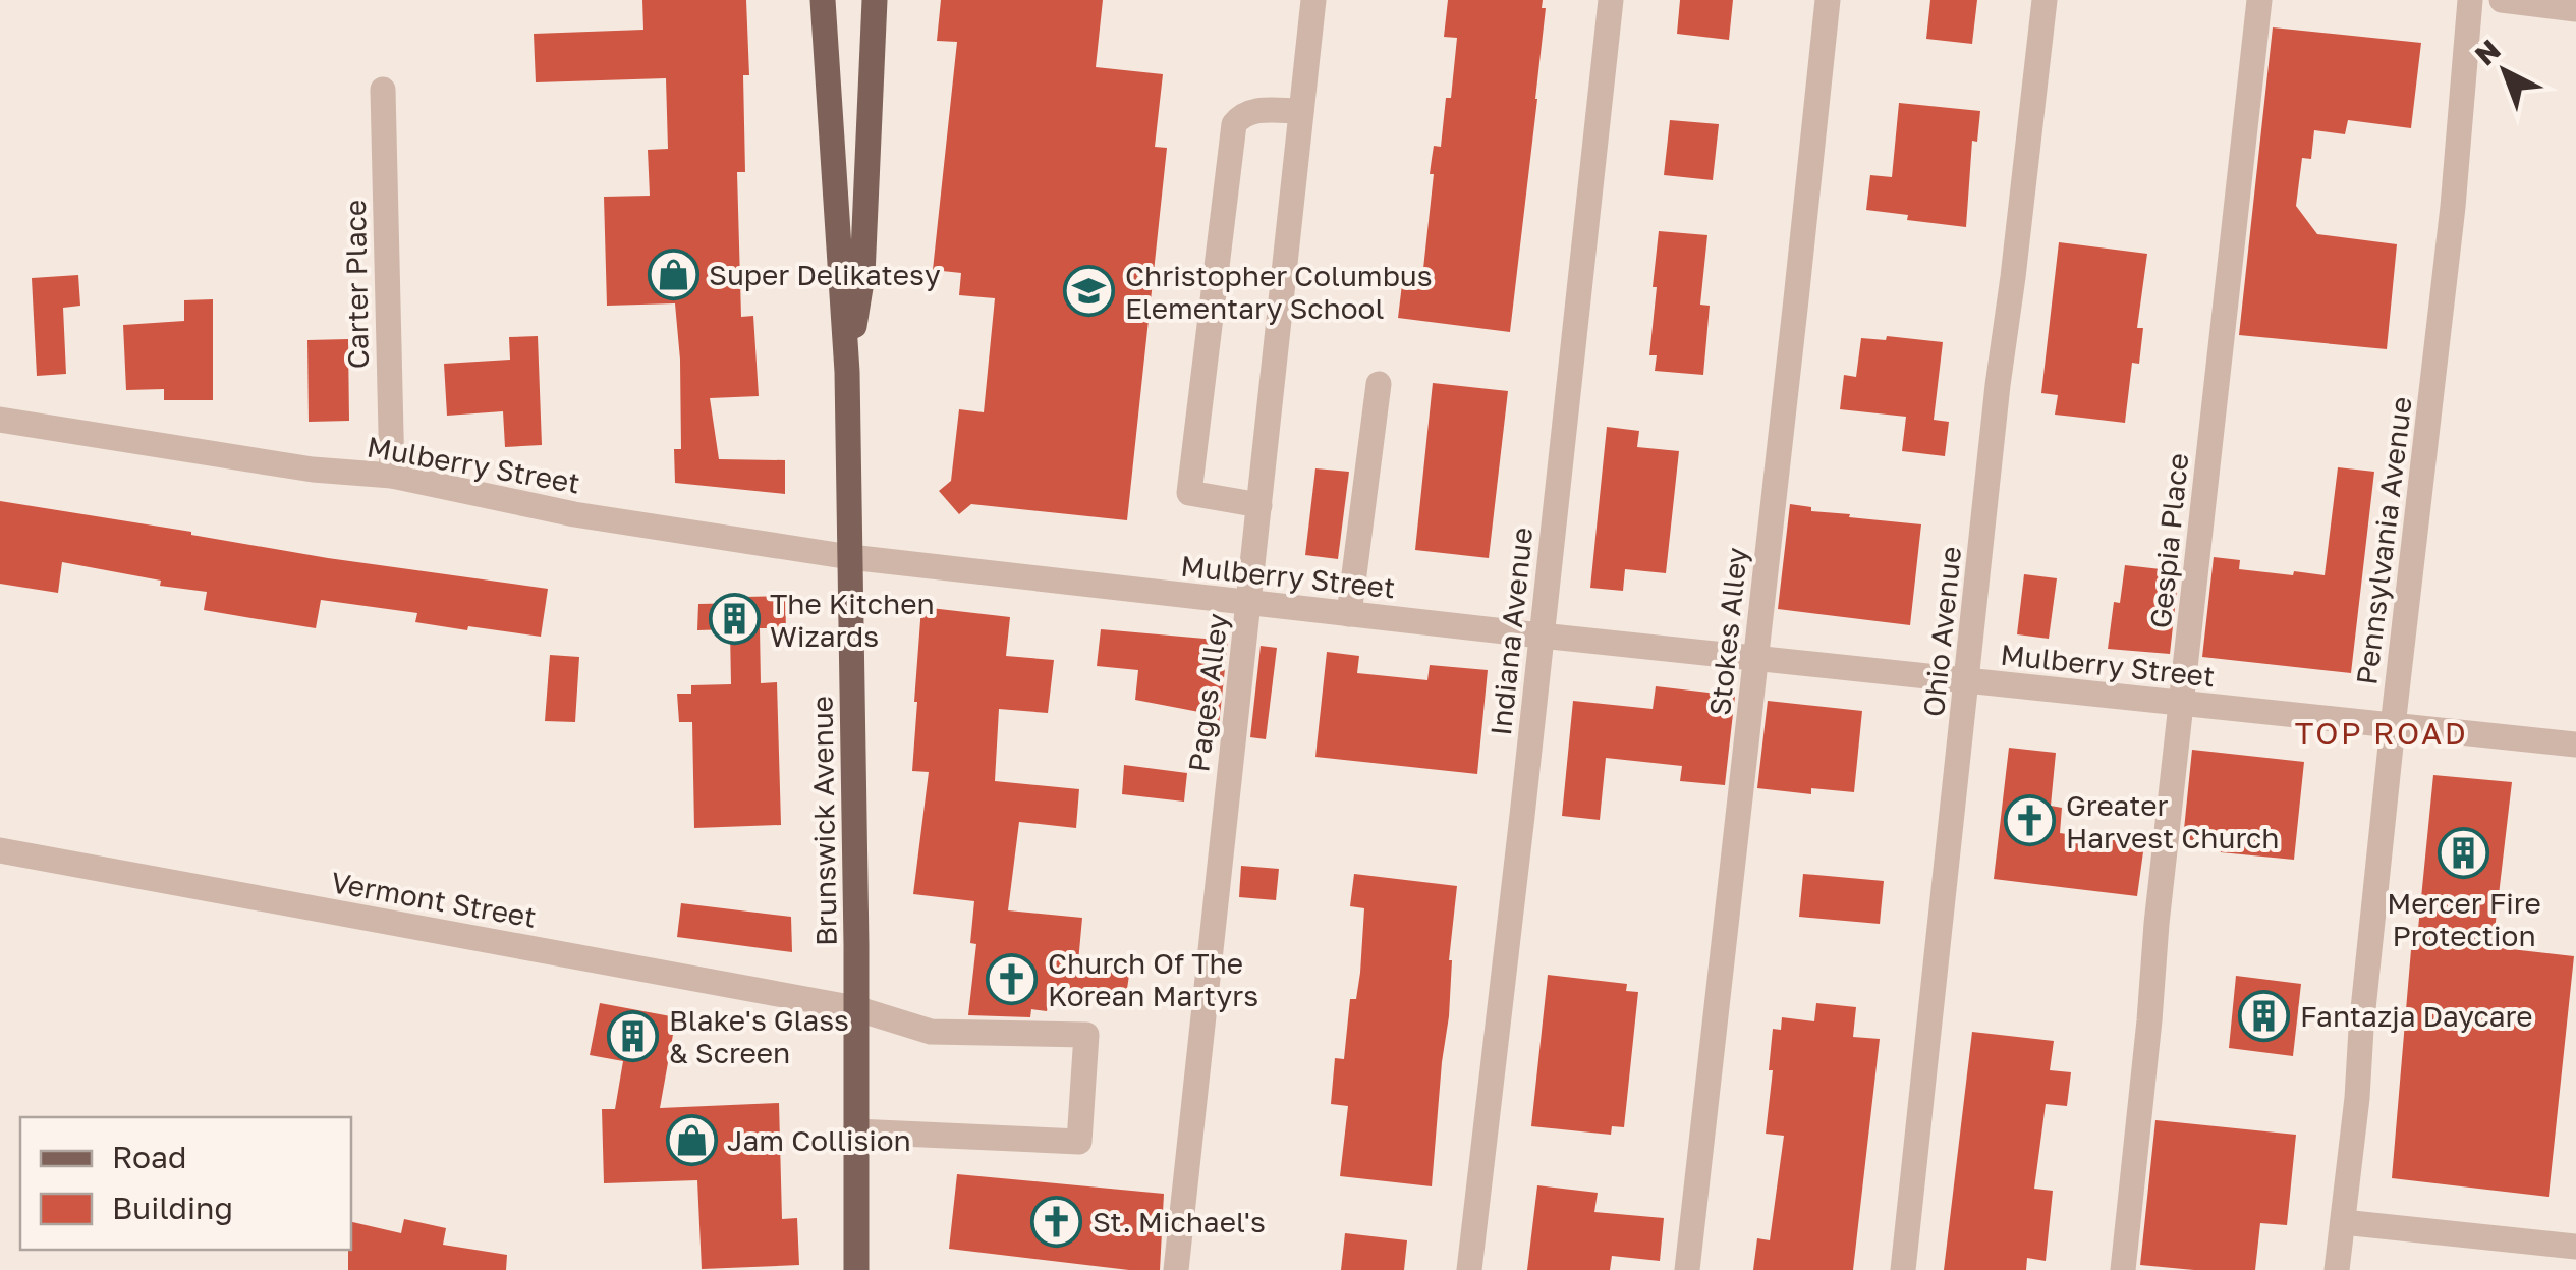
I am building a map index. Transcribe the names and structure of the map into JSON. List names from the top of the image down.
{
  "streets": {
    "main road": ["Brunswick Avenue"],
    "street": [
      "Carter Place",
      "Mulberry Street",
      "Gespia Place",
      "Pennsylvania Avenue",
      "Indiana Avenue",
      "Stokes Alley",
      "Ohio Avenue",
      "Pages Alley",
      "Vermont Street"
    ]
  },
  "crossings": [
    ["Carter Place", "Mulberry Street"],
    ["Mulberry Street", "Gespia Place"],
    ["Mulberry Street", "Pennsylvania Avenue"],
    ["Mulberry Street", "Indiana Avenue"],
    ["Mulberry Street", "Stokes Alley"],
    ["Mulberry Street", "Ohio Avenue"],
    ["Mulberry Street", "Pages Alley"],
    ["Mulberry Street", "Brunswick Avenue"],
    ["Brunswick Avenue", "Vermont Street"]
  ],
  "districts": ["TOP ROAD"],
  "places": {
    "shop": ["Super Delikatesy", "Jam Collision"],
    "school or university": ["Christopher Columbus Elementary School"],
    "building": [
      "The Kitchen Wizards",
      "Mercer Fire Protection",
      "Fantazja Daycare",
      "Blake's Glass & Screen"
    ],
    "church": ["Greater Harvest Church", "Church Of The Korean Martyrs", "St. Michael's"]
  },
  "legend": ["Road", "Building"],
  "north": "top left"
}
